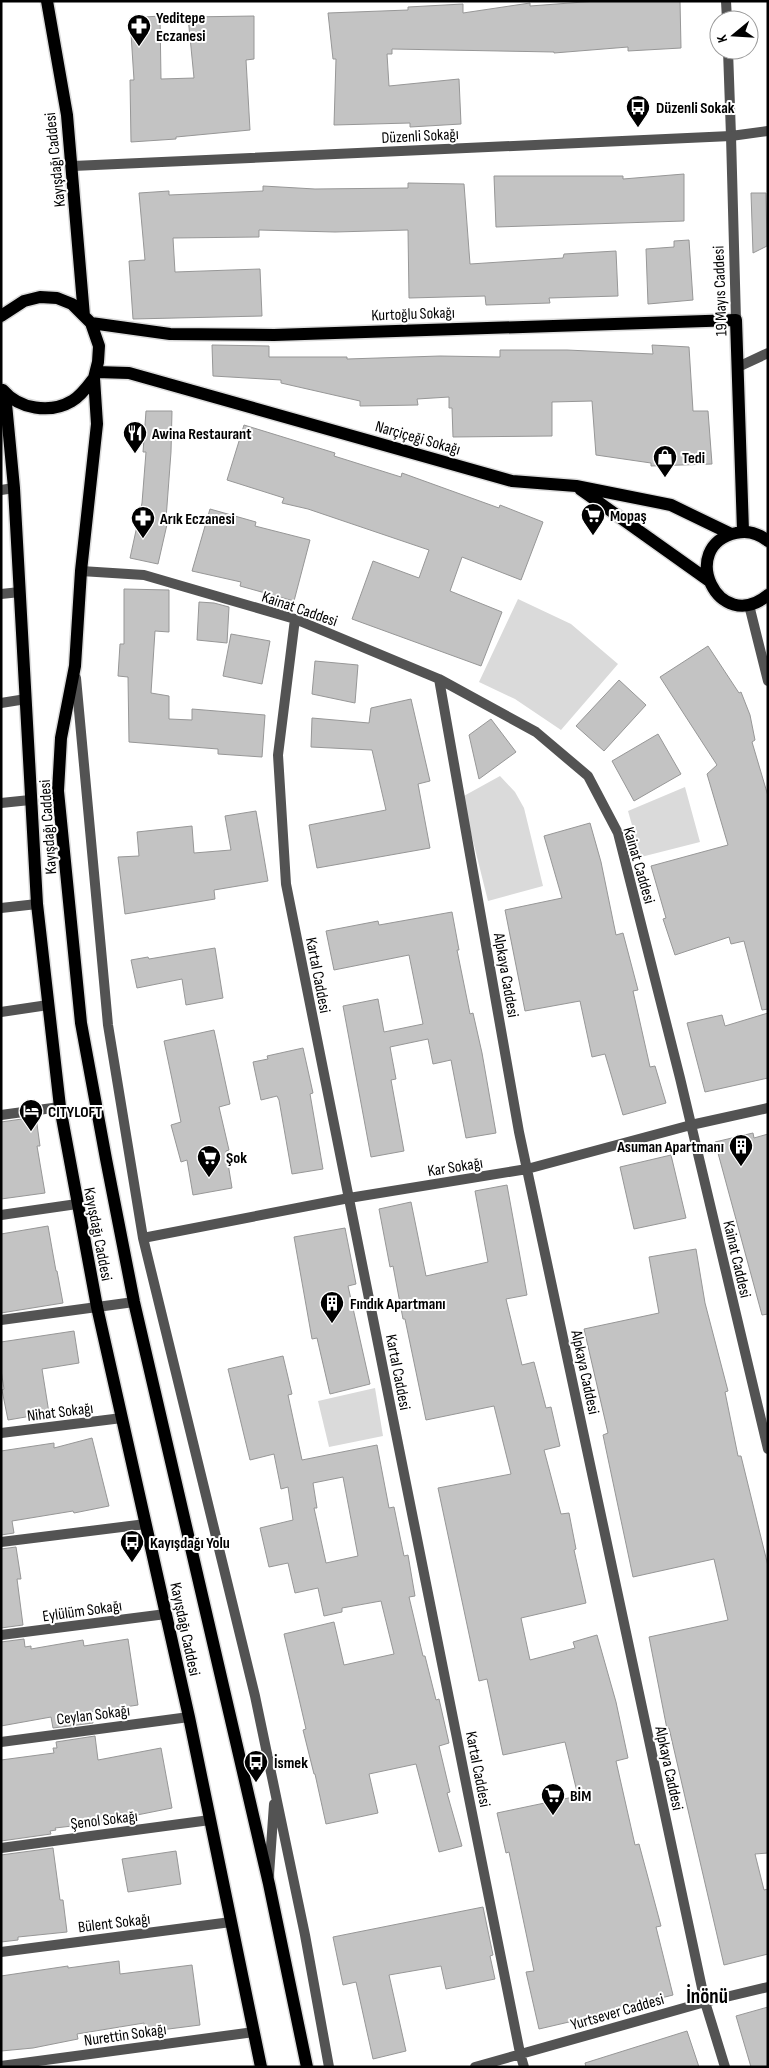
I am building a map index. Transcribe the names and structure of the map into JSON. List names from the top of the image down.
{
  "streets": {
    "main road": [
      "Kayışdağı Caddesi",
      "19 Mayıs Caddesi",
      "Kurtoğlu Sokağı",
      "Narçiçeği Sokağı"
    ],
    "street": [
      "Düzenli Sokağı",
      "Kainat Caddesi",
      "Kartal Caddesi",
      "Alpkaya Caddesi",
      "Kar Sokağı",
      "Nihat Sokağı",
      "Eylülüm Sokağı",
      "Ceylan Sokağı",
      "Şenol Sokağı",
      "Bülent Sokağı",
      "Yurtsever Caddesi",
      "Nurettin Sokağı"
    ]
  },
  "crossings": [
    ["Düzenli Sokağı", "Kayışdağı Caddesi"],
    ["Düzenli Sokağı", "19 Mayıs Caddesi"],
    ["Kayışdağı Caddesi", "Kurtoğlu Sokağı"],
    ["Kayışdağı Caddesi", "Narçiçeği Sokağı"],
    ["Kayışdağı Caddesi", "Kainat Caddesi"],
    ["Kayışdağı Caddesi", "Nihat Sokağı"],
    ["Kayışdağı Caddesi", "Eylülüm Sokağı"],
    ["Kayışdağı Caddesi", "Ceylan Sokağı"],
    ["Kayışdağı Caddesi", "Şenol Sokağı"],
    ["Kayışdağı Caddesi", "Bülent Sokağı"],
    ["Kayışdağı Caddesi", "Nurettin Sokağı"],
    ["19 Mayıs Caddesi", "Kurtoğlu Sokağı"],
    ["19 Mayıs Caddesi", "Narçiçeği Sokağı"],
    ["Kainat Caddesi", "Kartal Caddesi"],
    ["Kainat Caddesi", "Alpkaya Caddesi"],
    ["Kainat Caddesi", "Kar Sokağı"],
    ["Kartal Caddesi", "Kar Sokağı"],
    ["Kartal Caddesi", "Yurtsever Caddesi"],
    ["Alpkaya Caddesi", "Kar Sokağı"],
    ["Alpkaya Caddesi", "Yurtsever Caddesi"]
  ],
  "districts": ["İnönü"],
  "places": {
    "pharmacy": ["Yeditepe Eczanesi", "Arık Eczanesi"],
    "bus stop": ["Düzenli Sokak", "Kayışdağı Yolu", "İsmek"],
    "restaurant": ["Awina Restaurant"],
    "shop": ["Tedi"],
    "supermarket": ["Mopaş", "Şok", "BİM"],
    "hotel": ["CITYLOFT"],
    "building": ["Asuman Apartmanı", "Fındık Apartmanı"]
  },
  "north": "left"
}
